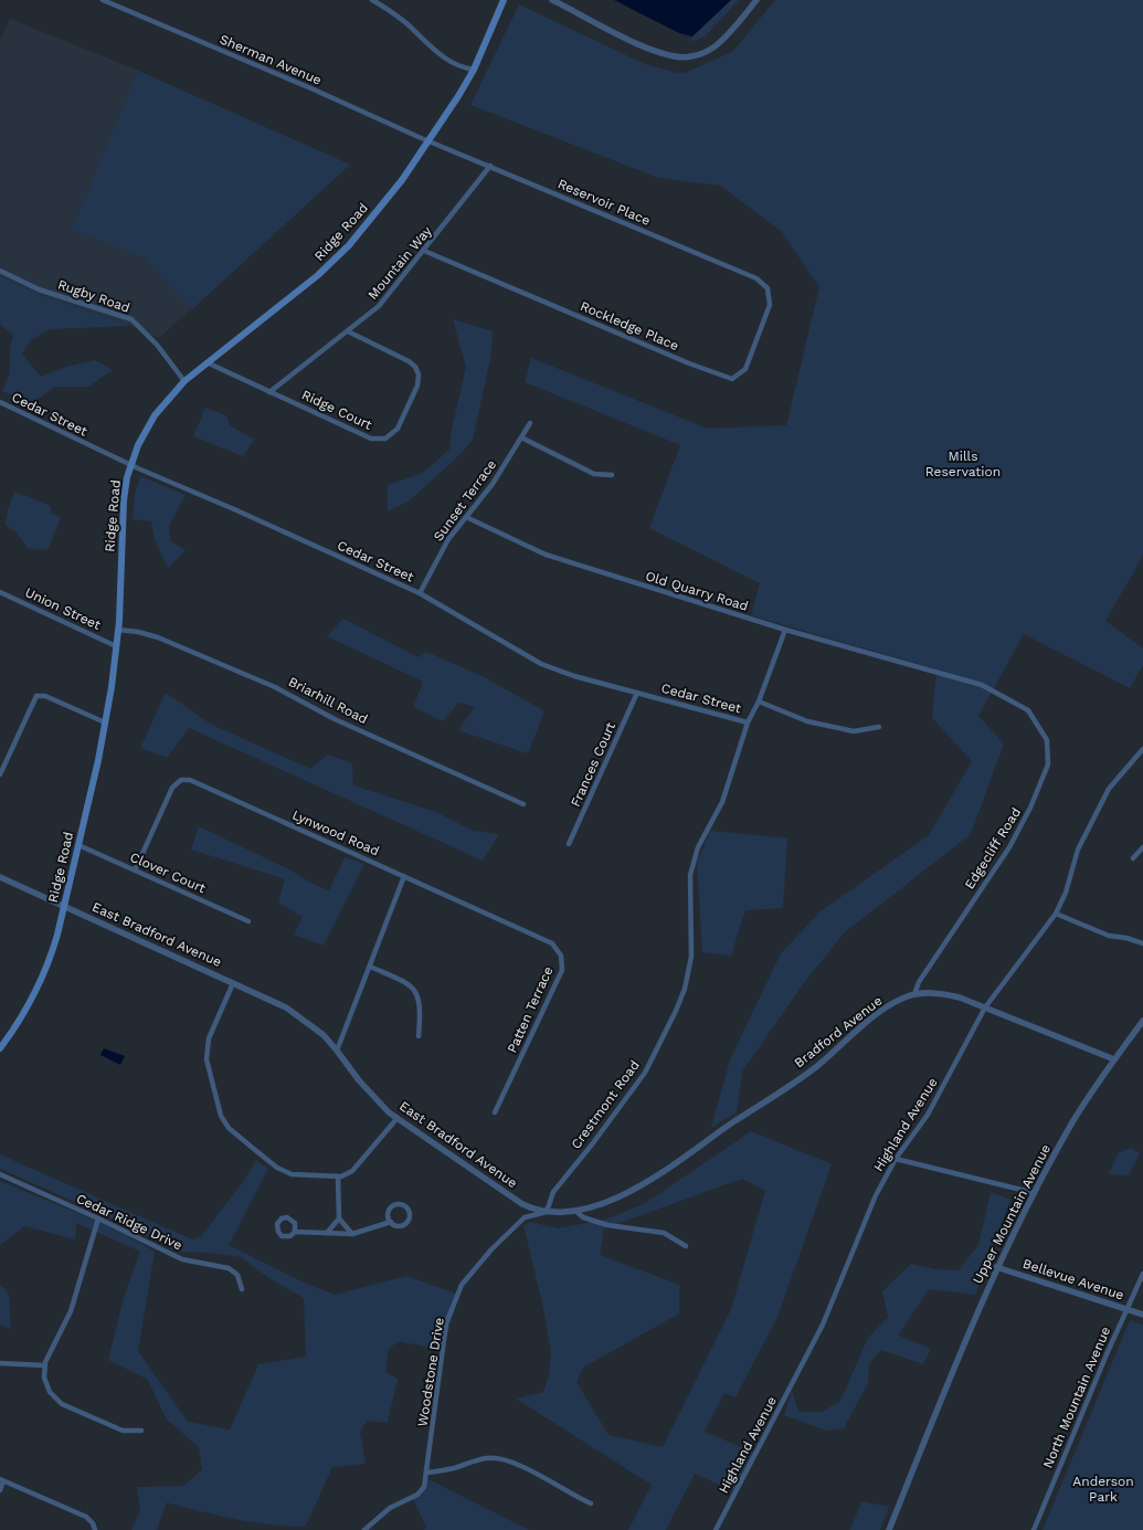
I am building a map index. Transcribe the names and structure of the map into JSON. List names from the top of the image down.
{
  "streets": {
    "main road": ["Ridge Road"],
    "street": [
      "Sherman Avenue",
      "Reservoir Place",
      "Mountain Way",
      "Rugby Road",
      "Rockledge Place",
      "Ridge Court",
      "Cedar Street",
      "Sunset Terrace",
      "Old Quarry Road",
      "Union Street",
      "Briarhill Road",
      "Frances Court",
      "Lynwood Road",
      "Edgecliff Road",
      "Clover Court",
      "East Bradford Avenue",
      "Patten Terrace",
      "Bradford Avenue",
      "Crestmont Road",
      "Highland Avenue",
      "Upper Mountain Avenue",
      "Cedar Ridge Drive",
      "Bellevue Avenue",
      "Woodstone Drive",
      "North Mountain Avenue"
    ]
  },
  "crossings": [
    ["Sherman Avenue", "Reservoir Place"],
    ["Sherman Avenue", "Ridge Road"],
    ["Reservoir Place", "Ridge Road"],
    ["Reservoir Place", "Mountain Way"],
    ["Reservoir Place", "Rockledge Place"],
    ["Ridge Road", "Rugby Road"],
    ["Ridge Road", "Ridge Court"],
    ["Ridge Road", "Cedar Street"],
    ["Ridge Road", "Union Street"],
    ["Ridge Road", "Briarhill Road"],
    ["Ridge Road", "Clover Court"],
    ["Ridge Road", "East Bradford Avenue"],
    ["Mountain Way", "Rockledge Place"],
    ["Mountain Way", "Ridge Court"],
    ["Cedar Street", "Sunset Terrace"],
    ["Cedar Street", "Frances Court"],
    ["Cedar Street", "Crestmont Road"],
    ["Sunset Terrace", "Old Quarry Road"],
    ["Old Quarry Road", "Edgecliff Road"],
    ["Old Quarry Road", "Crestmont Road"],
    ["Lynwood Road", "Clover Court"],
    ["Lynwood Road", "Patten Terrace"],
    ["Edgecliff Road", "Bradford Avenue"],
    ["East Bradford Avenue", "Bradford Avenue"],
    ["East Bradford Avenue", "Crestmont Road"],
    ["East Bradford Avenue", "Woodstone Drive"],
    ["Bradford Avenue", "Highland Avenue"],
    ["Bradford Avenue", "Upper Mountain Avenue"],
    ["Crestmont Road", "Woodstone Drive"],
    ["Upper Mountain Avenue", "Bellevue Avenue"],
    ["Bellevue Avenue", "North Mountain Avenue"]
  ],
  "parks": ["Mills Reservation", "Anderson Park"]
}
